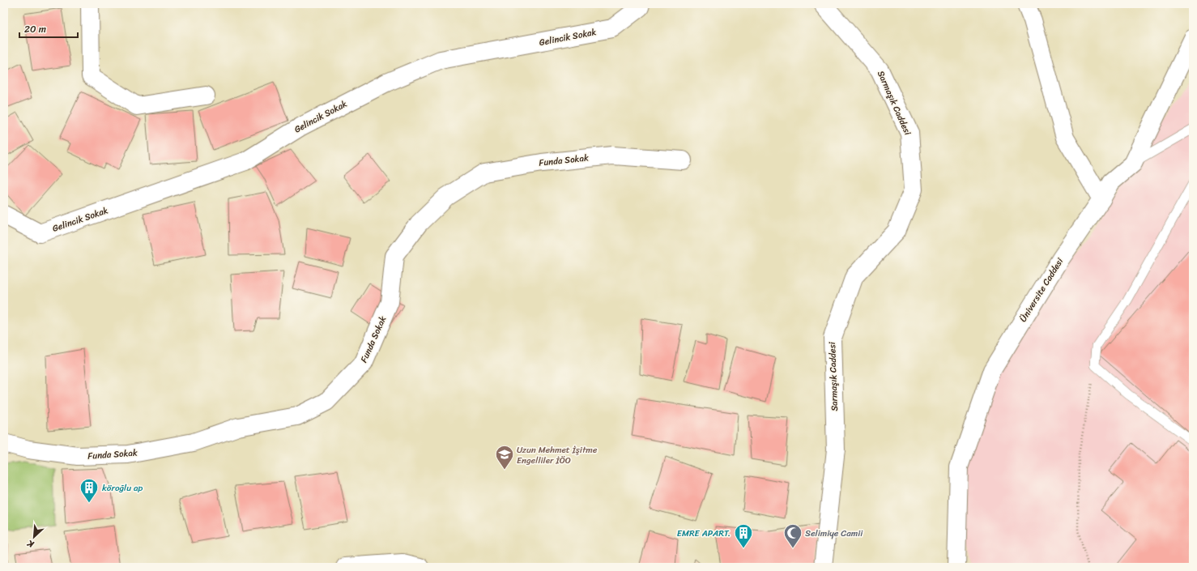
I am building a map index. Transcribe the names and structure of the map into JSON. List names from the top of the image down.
{
  "streets": {
    "street": [
      "Gelincik Sokak",
      "Sarmaşık Caddesi",
      "Funda Sokak",
      "Üniversite Caddesi"
    ]
  },
  "places": {
    "school or university": ["Uzun Mehmet İşitme Engelliler İÖO"],
    "building": ["köroğlu ap", "EMRE APART."],
    "mosque": ["Selimiye Camii"]
  },
  "scale_bar": "20 m",
  "north": "bottom left"
}
